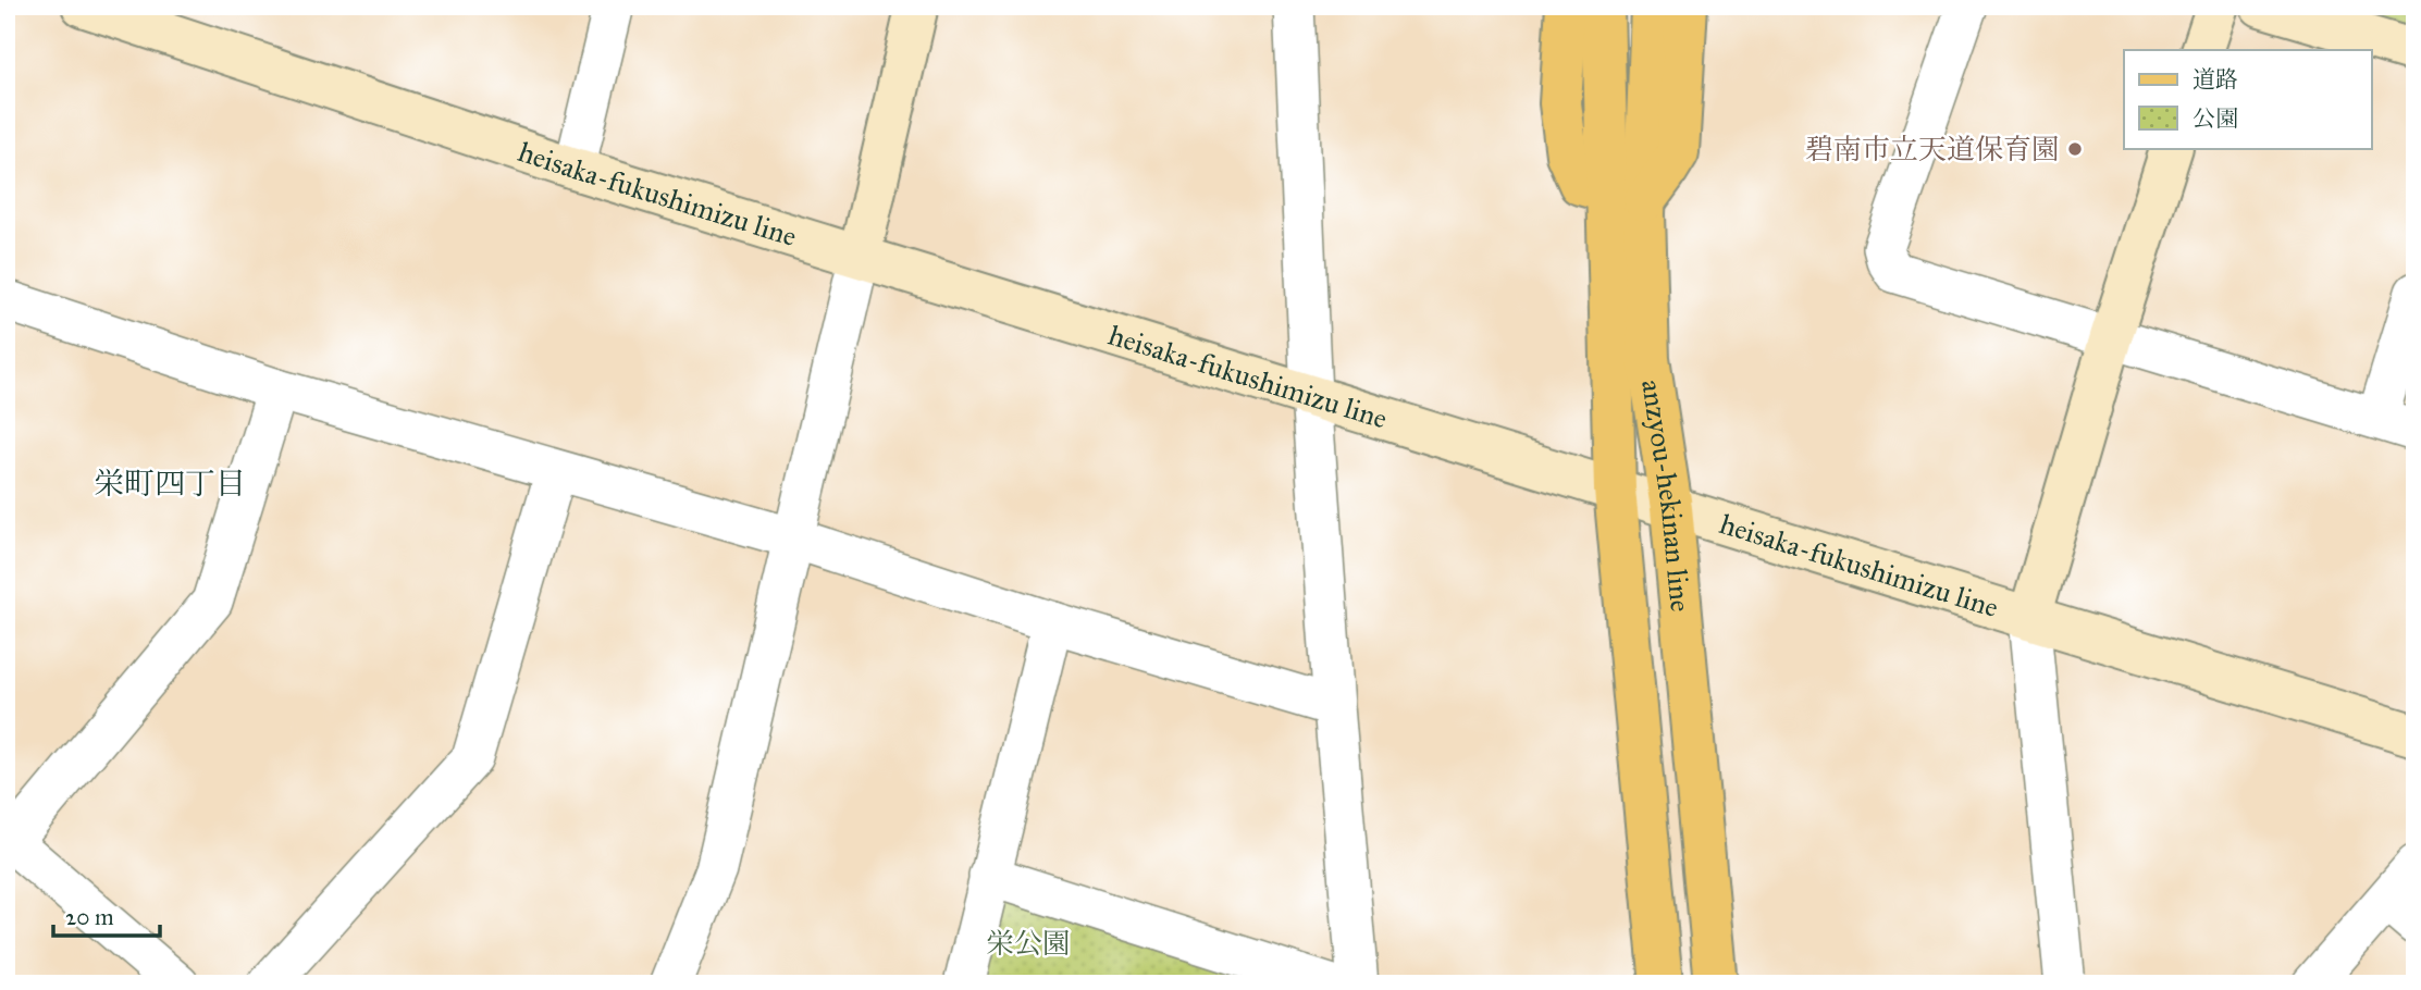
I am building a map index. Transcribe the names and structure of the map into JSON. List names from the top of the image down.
{
  "streets": {
    "main road": ["heisaka-fukushimizu line", "anzyou-hekinan line"]
  },
  "crossings": [
    ["heisaka-fukushimizu line", "anzyou-hekinan line"]
  ],
  "districts": ["栄町四丁目"],
  "parks": ["栄公園"],
  "places": ["碧南市立天道保育園"],
  "legend": ["道路", "公園"],
  "scale_bar": "20 m"
}
